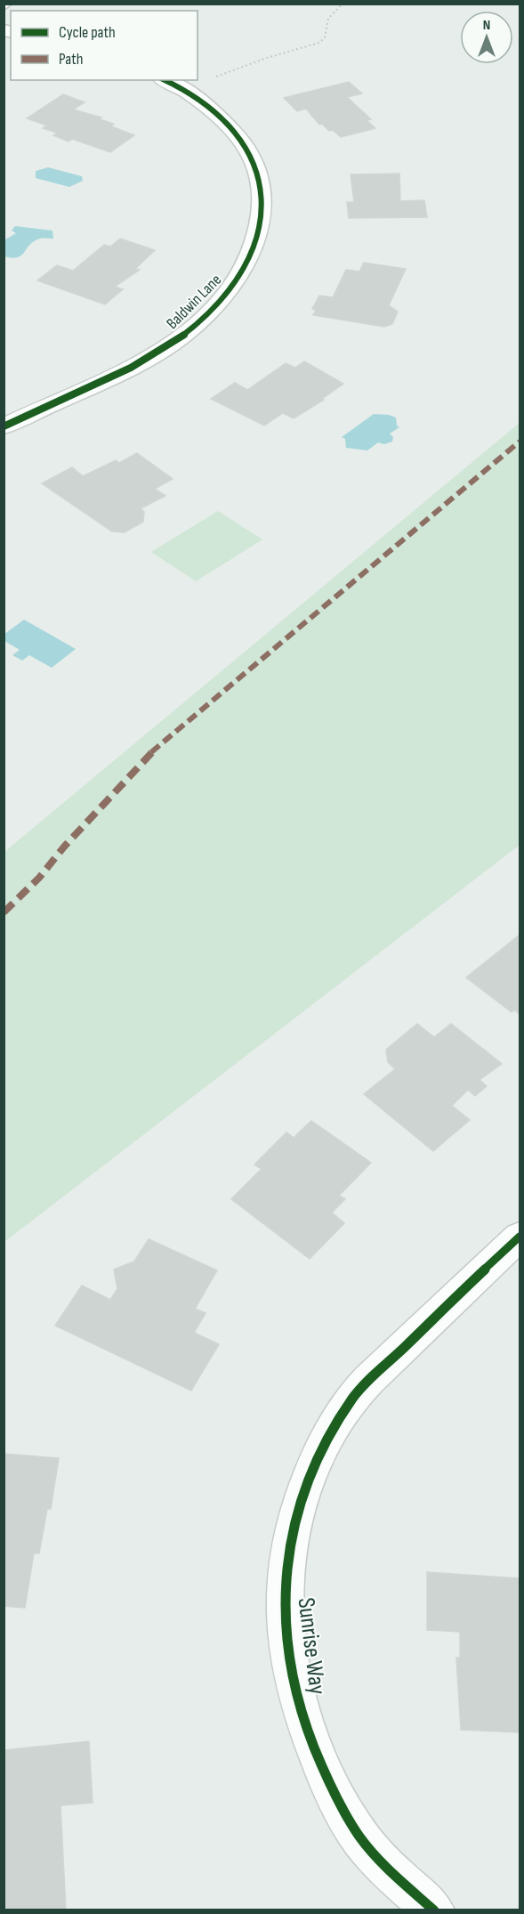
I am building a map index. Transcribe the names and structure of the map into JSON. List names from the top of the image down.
{
  "streets": {
    "street": ["Baldwin Lane", "Sunrise Way"]
  },
  "legend": ["Cycle path", "Path"],
  "north": "top"
}
